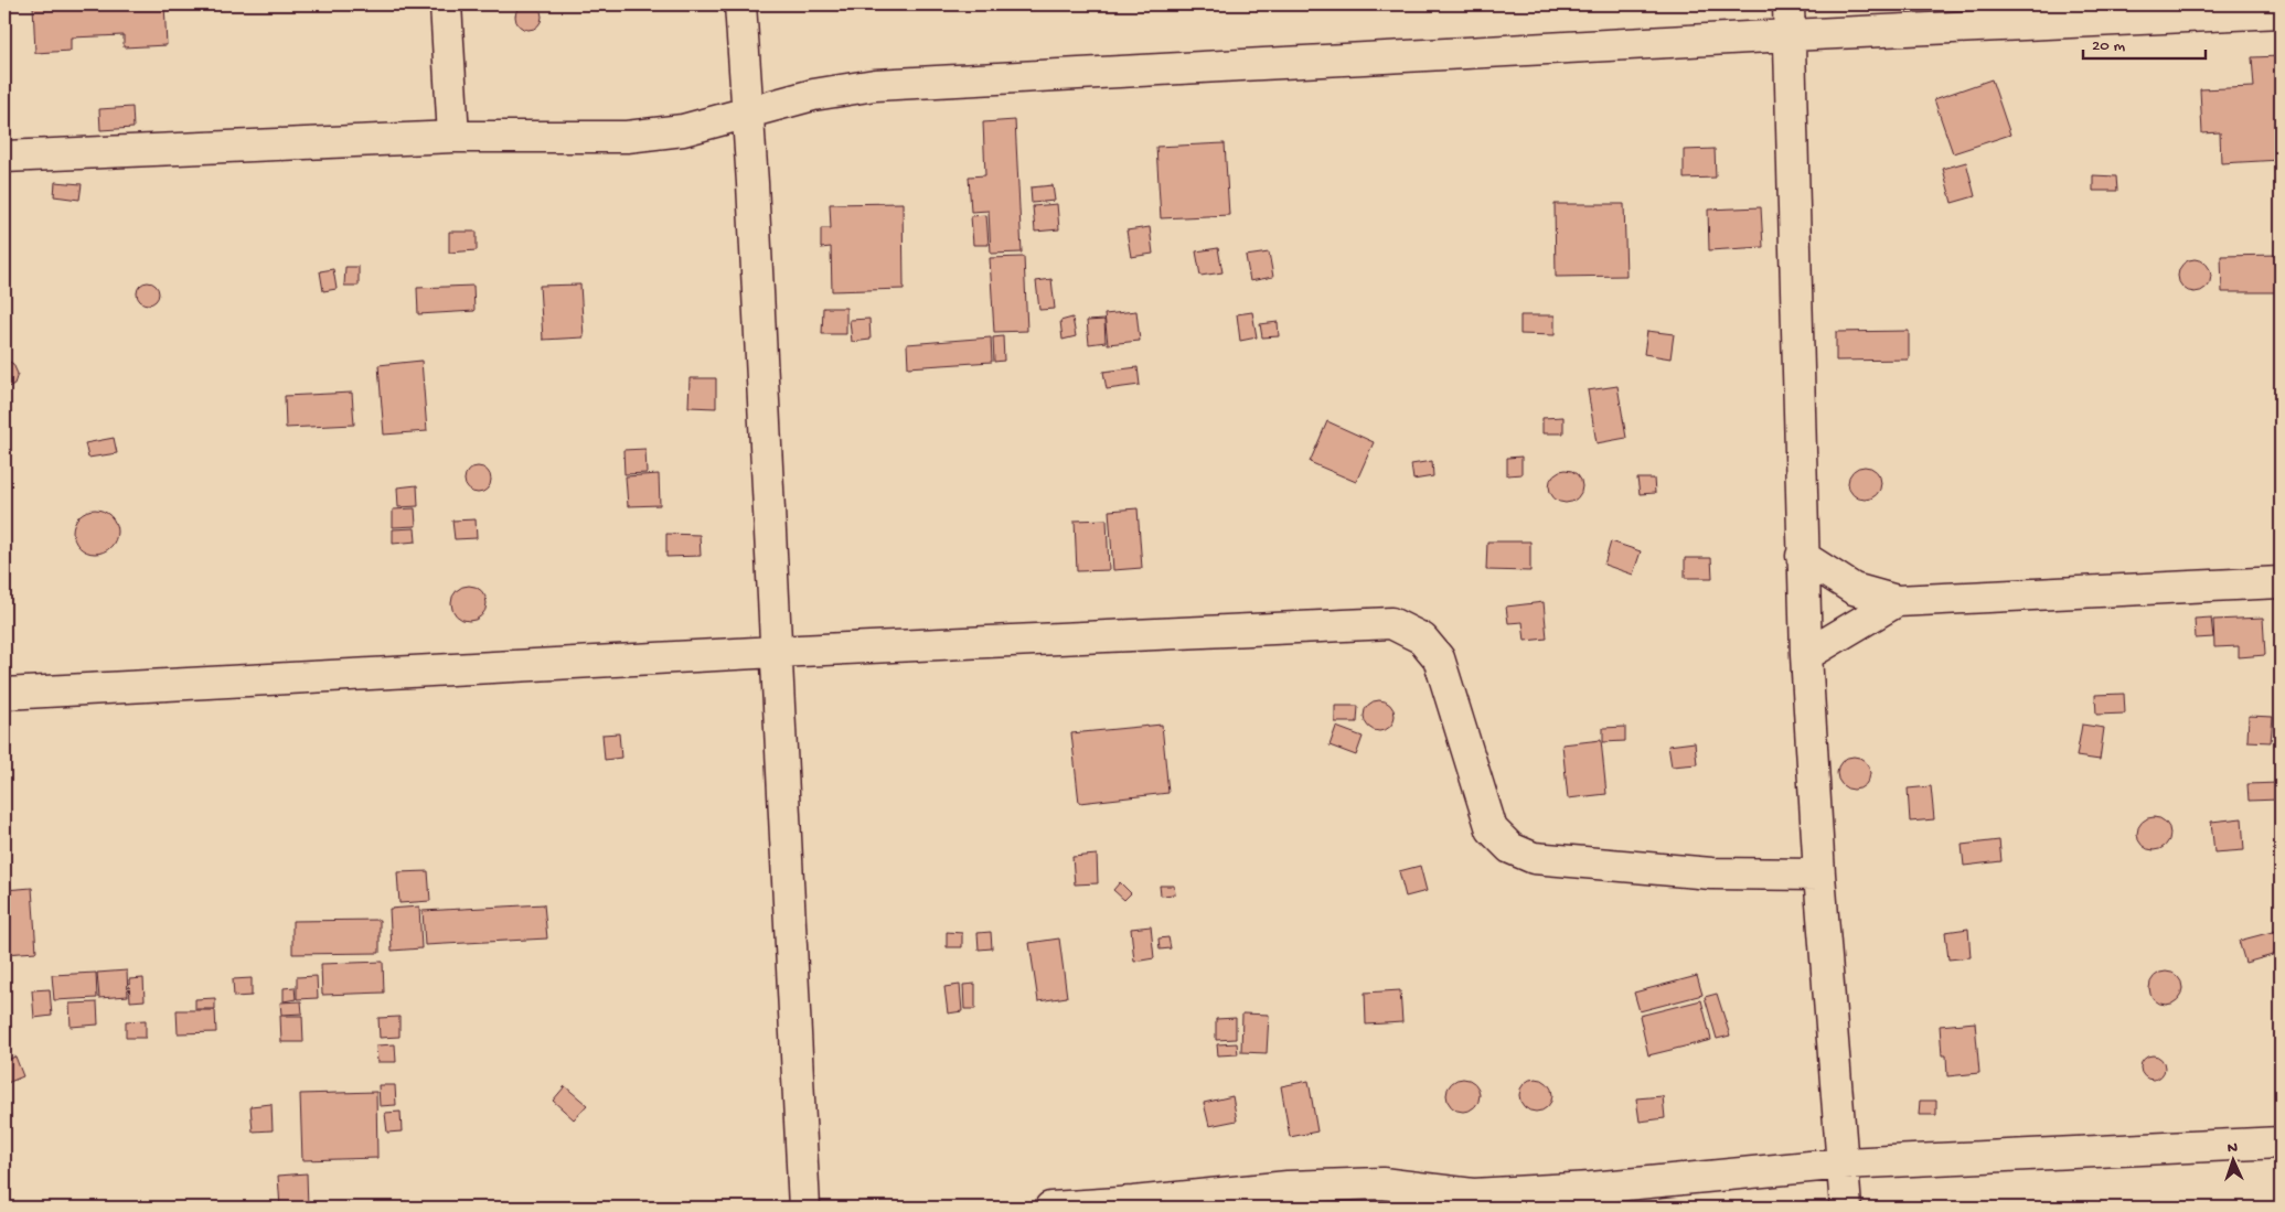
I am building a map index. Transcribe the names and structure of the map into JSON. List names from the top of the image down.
{
  "scale_bar": "20 m",
  "north": "top"
}
